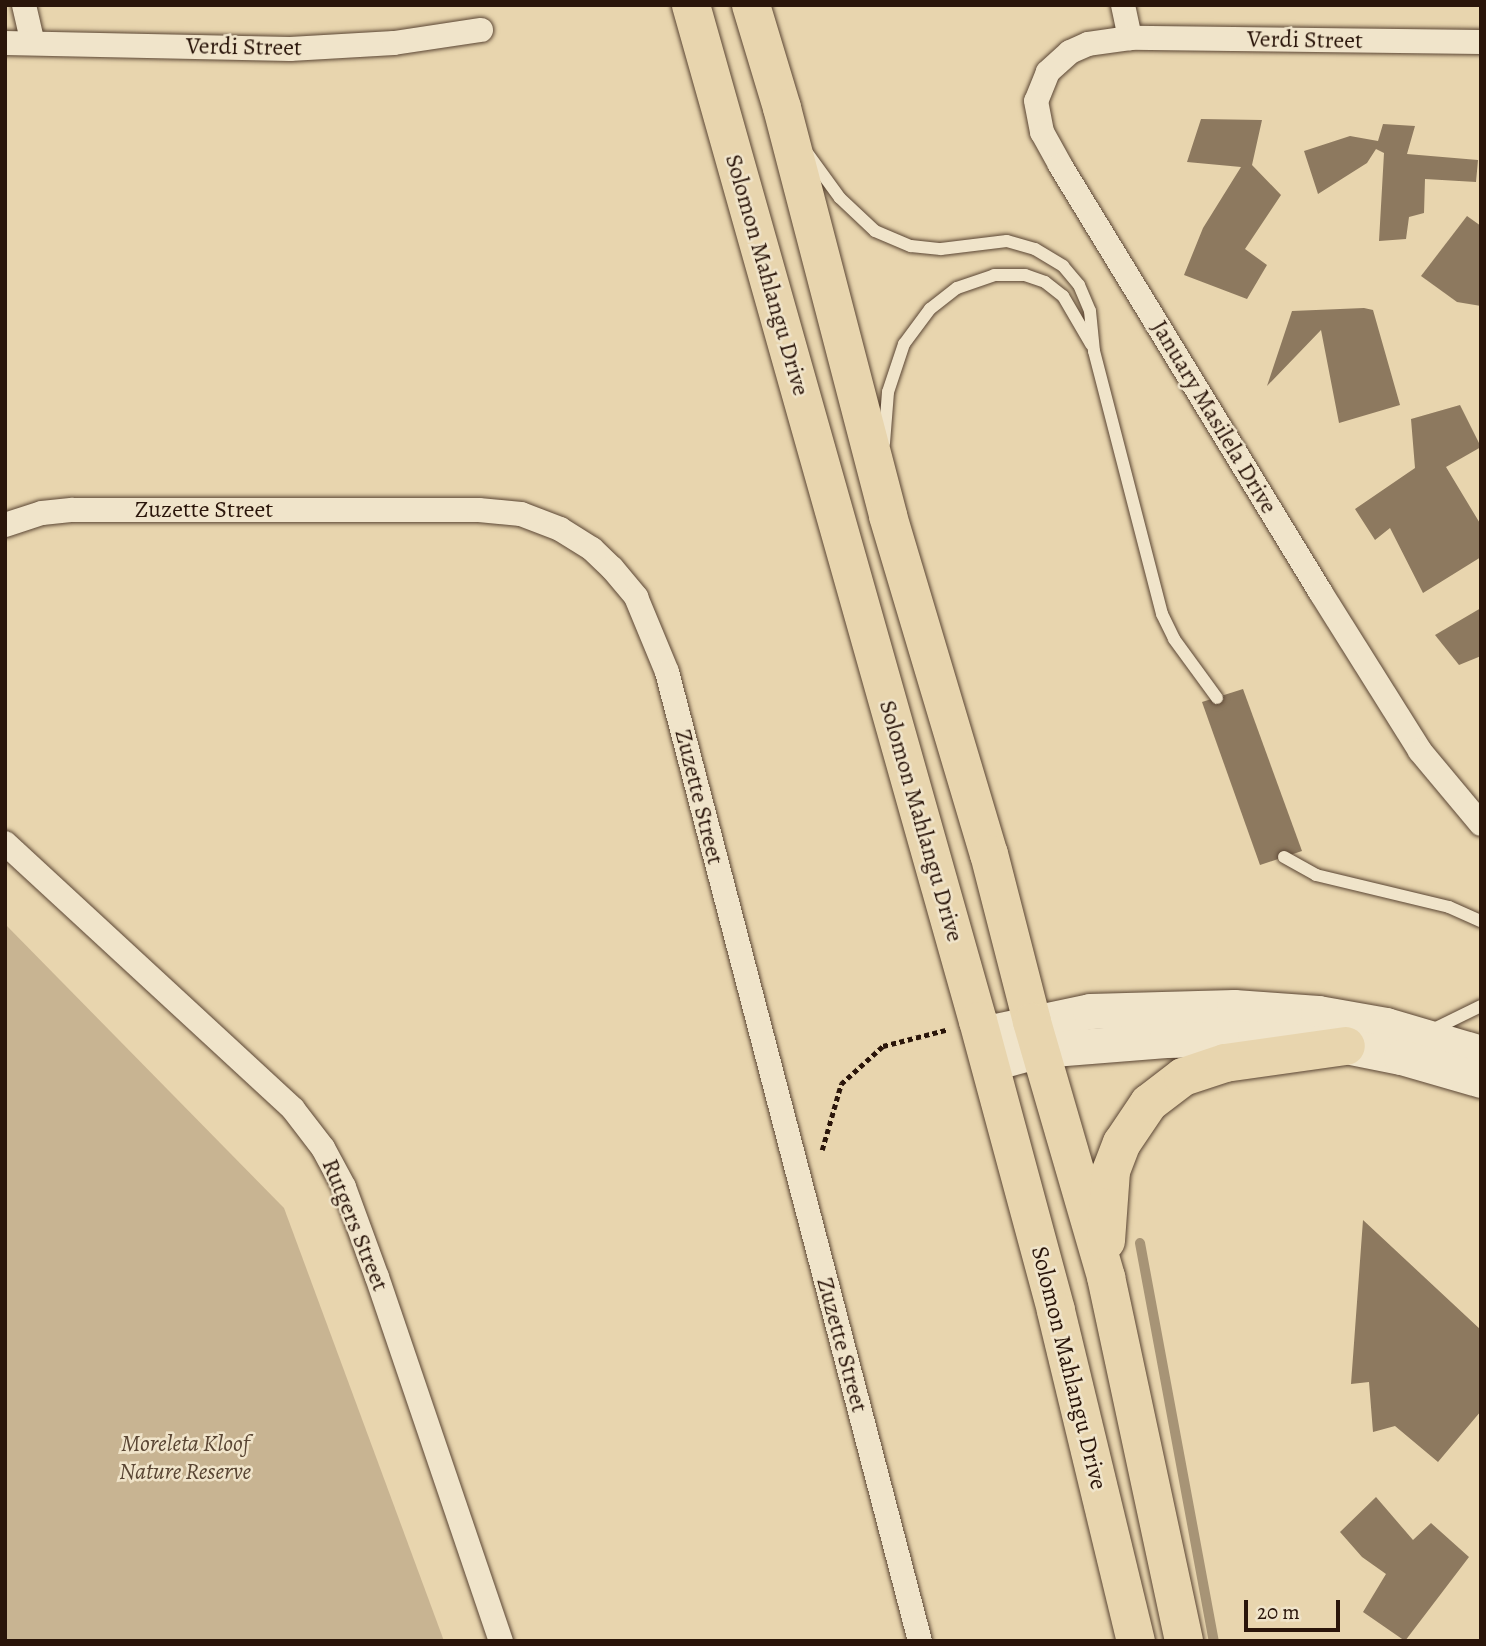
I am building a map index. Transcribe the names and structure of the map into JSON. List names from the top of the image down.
{
  "streets": {
    "main road": ["Solomon Mahlangu Drive"],
    "street": [
      "Verdi Street",
      "January Masilela Drive",
      "Zuzette Street",
      "Rutgers Street"
    ]
  },
  "crossings": [
    ["Verdi Street", "January Masilela Drive"]
  ],
  "parks": ["Moreleta Kloof Nature Reserve"],
  "scale_bar": "20 m"
}
